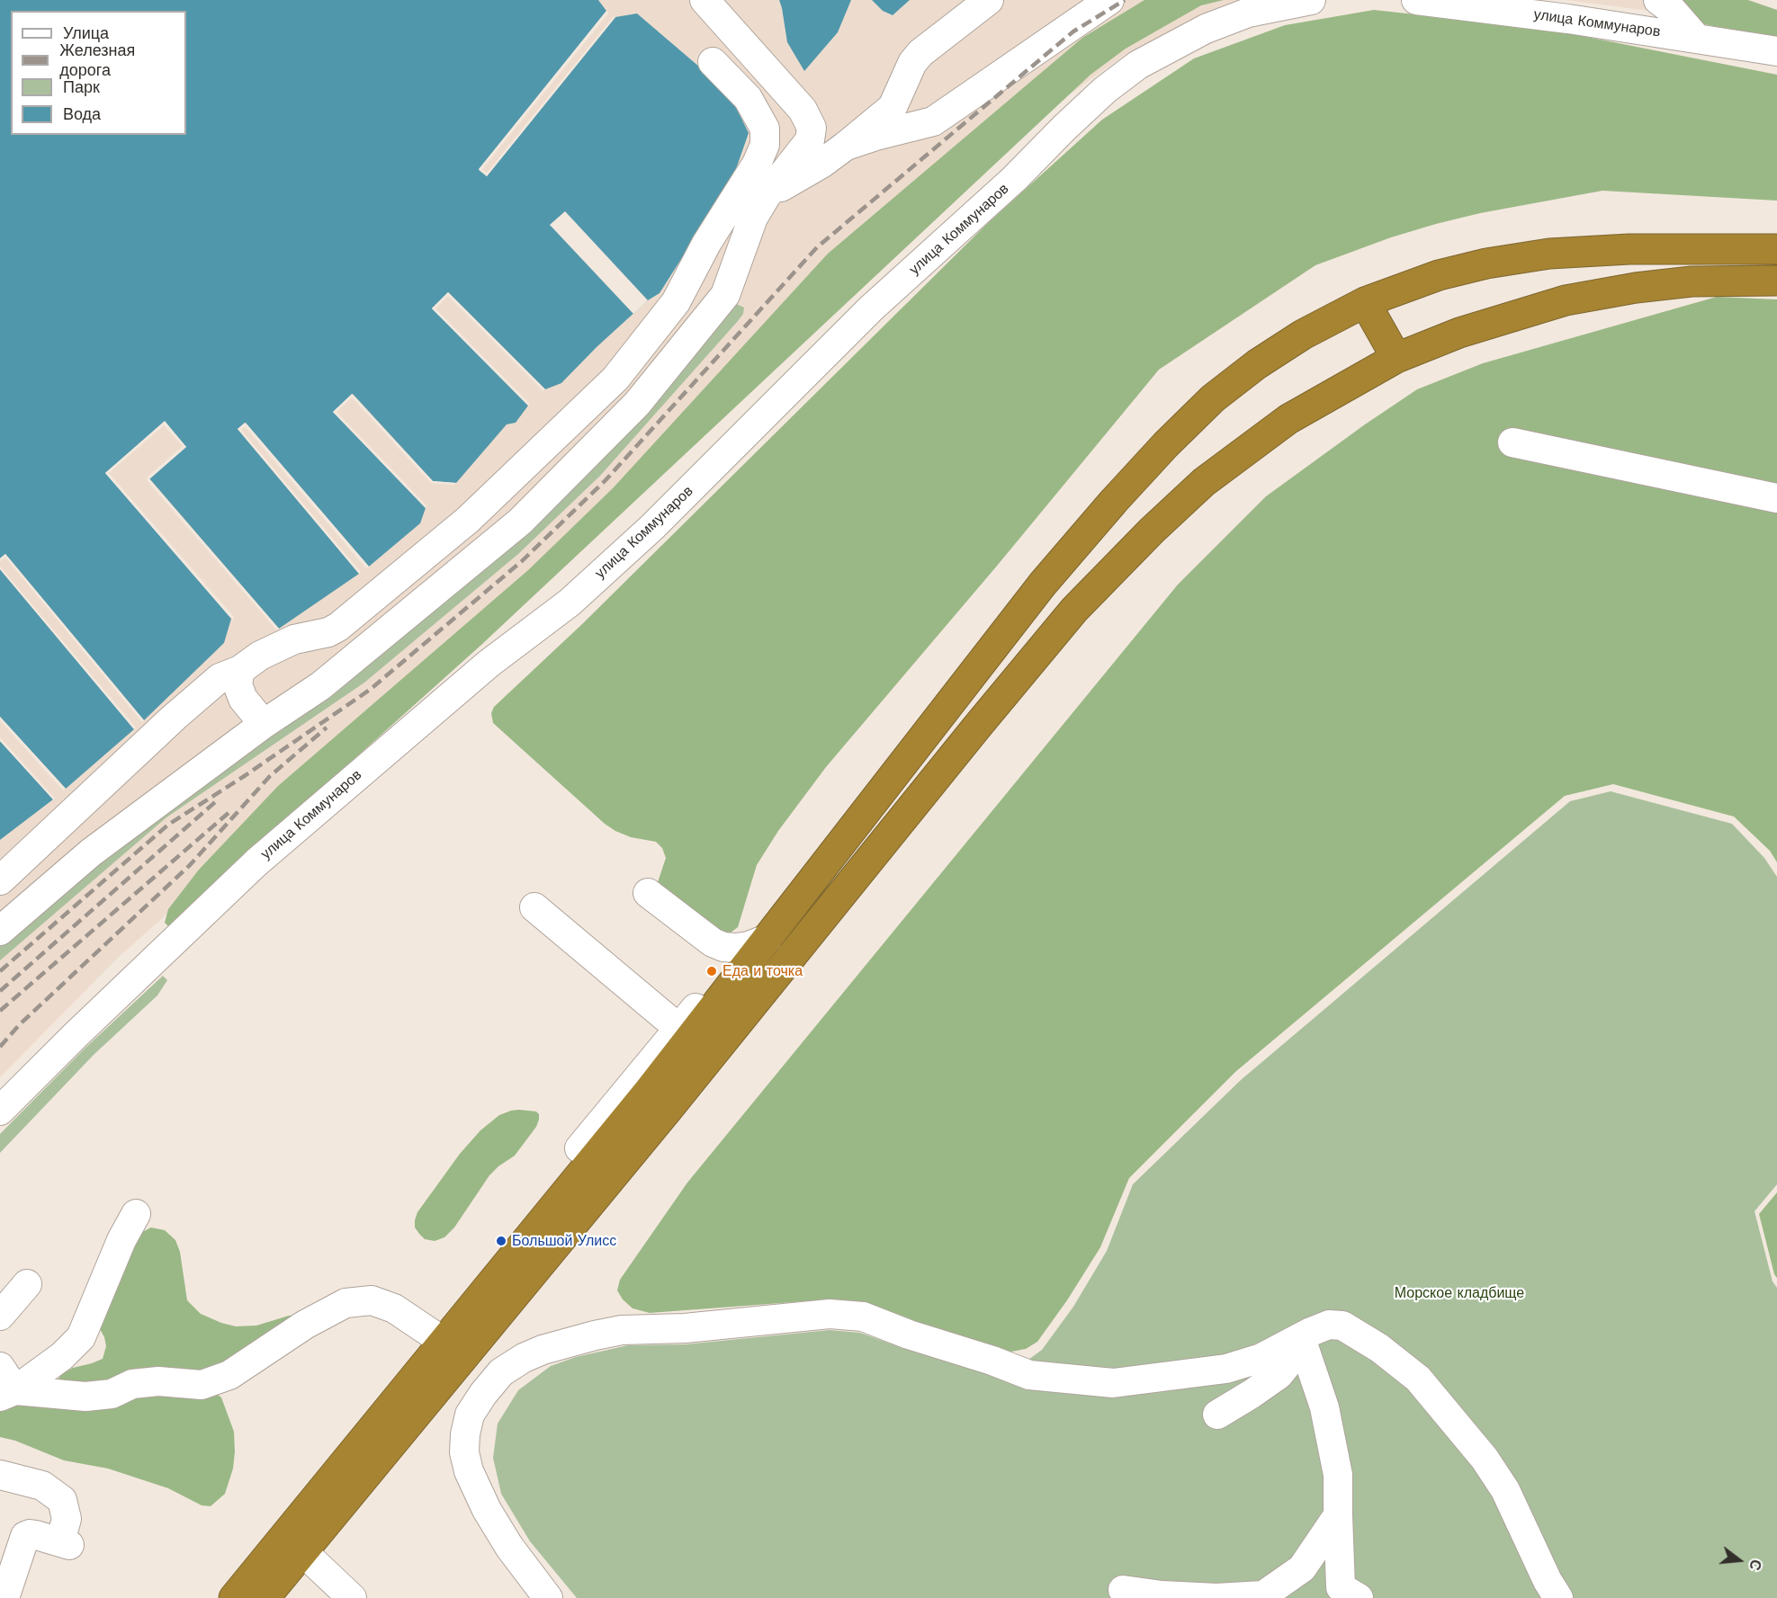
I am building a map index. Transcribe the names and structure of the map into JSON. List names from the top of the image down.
{
  "streets": {
    "street": ["улица Коммунаров"]
  },
  "parks": ["Морское кладбище"],
  "places": ["Еда и точка", "Большой Улисс"],
  "legend": [
    "Улица",
    "Железная дорога",
    "Парк",
    "Вода"
  ],
  "north": "right"
}
